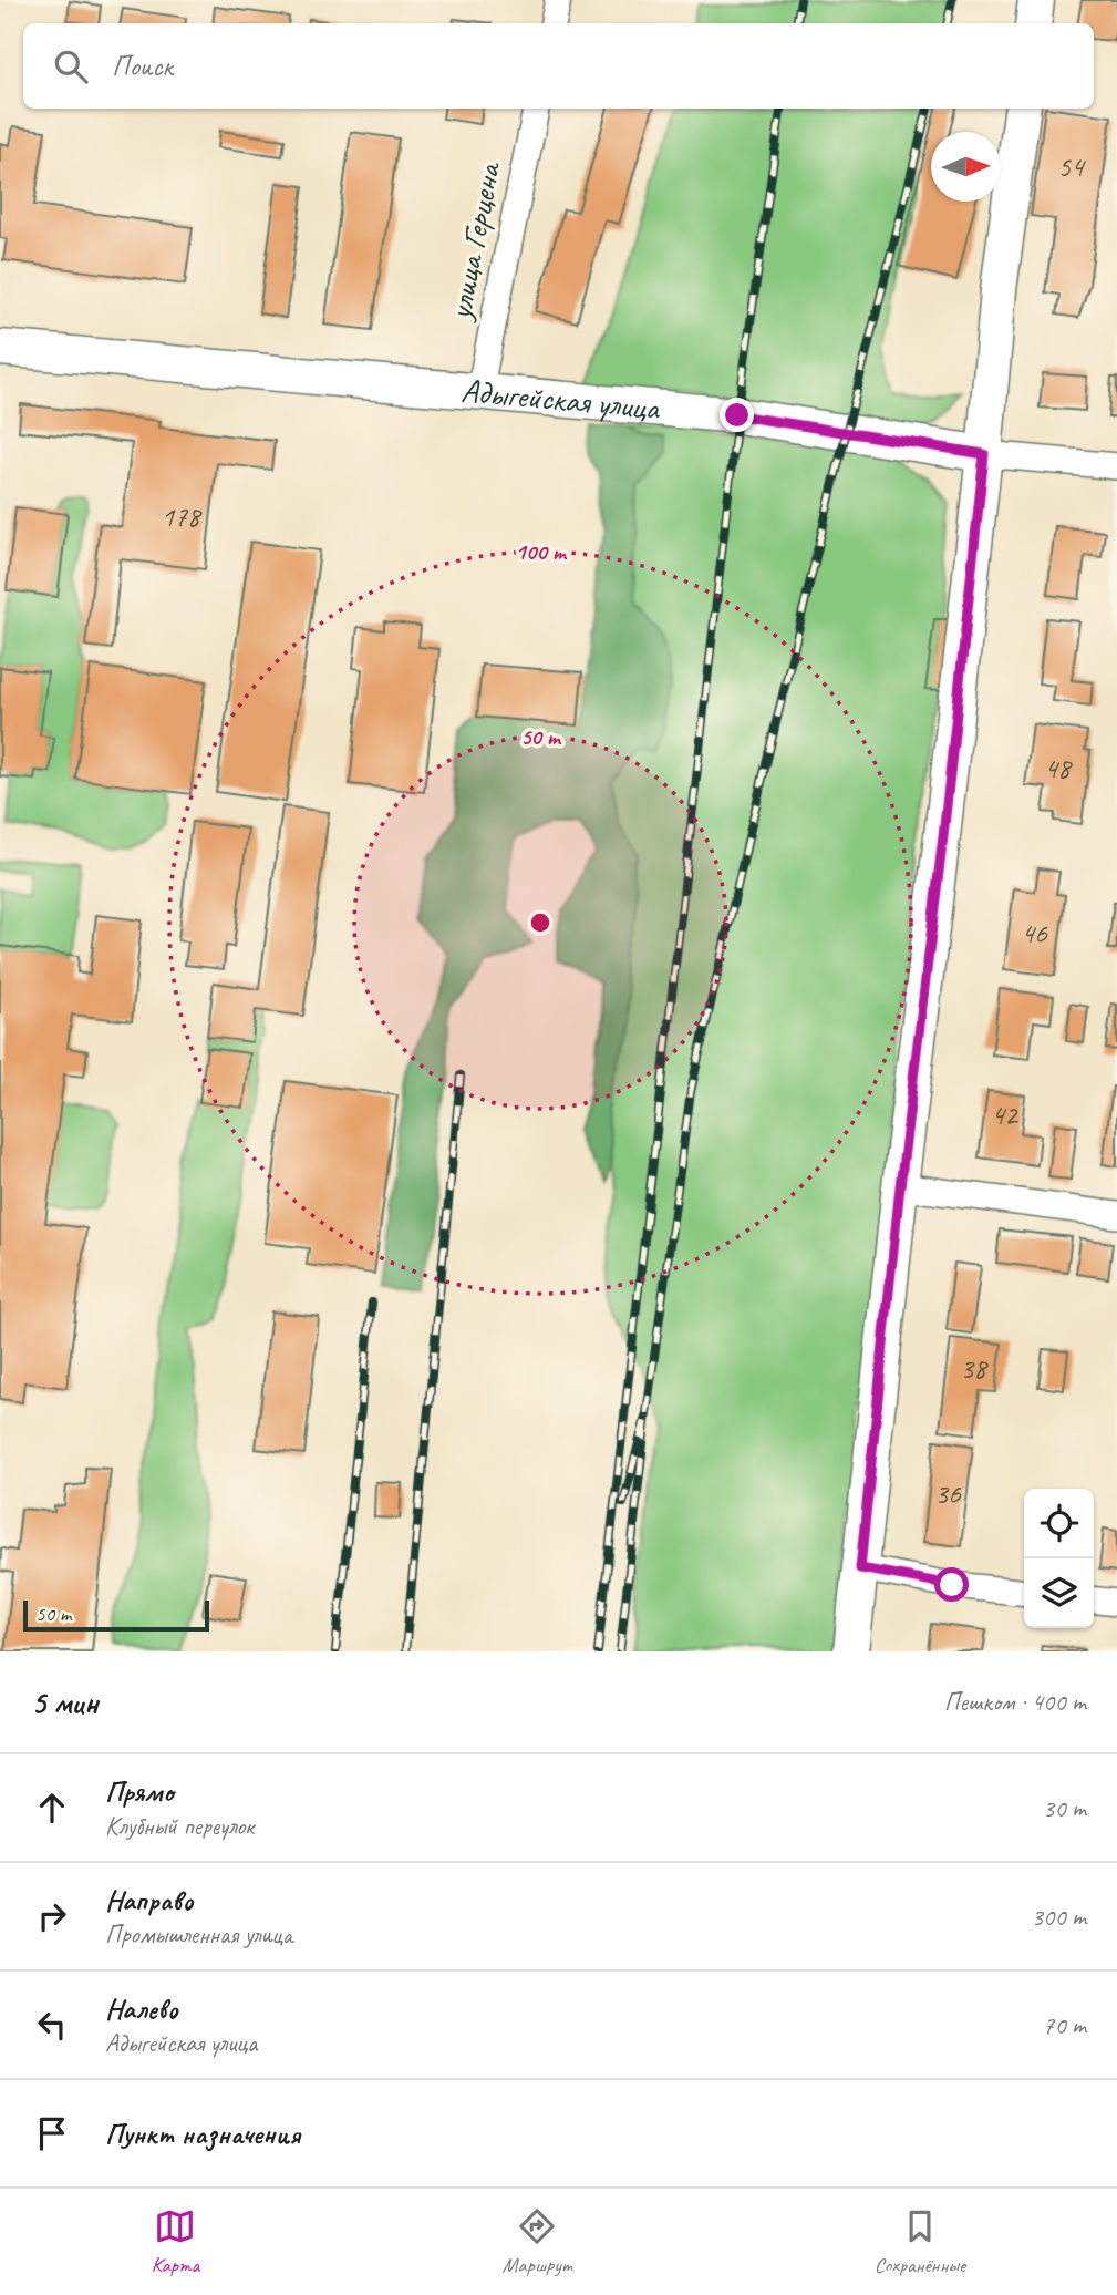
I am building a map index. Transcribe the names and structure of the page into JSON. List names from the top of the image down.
{
  "streets": {
    "main road": ["Адыгейская улица"],
    "street": ["улица Герцена"]
  },
  "crossings": [
    ["улица Герцена", "Адыгейская улица"]
  ],
  "house_numbers": [
    "54",
    "178",
    "48",
    "46",
    "42",
    "38",
    "36"
  ],
  "scale_bar": "50 m",
  "north": "right",
  "page": {
    "search": "Поиск",
    "scale": "50 m",
    "heading": ["5 мин", "Пешком · 400 m"],
    "list": [
      ["Прямо", "Клубный переулок", "30 m"],
      ["Направо", "Промышленная улица", "300 m"],
      ["Налево", "Адыгейская улица", "70 m"],
      "Пункт назначения"
    ],
    "nav": ["Карта", "Маршрут", "Сохранённые"]
  },
  "rings": ["100 m", "50 m"]
}
